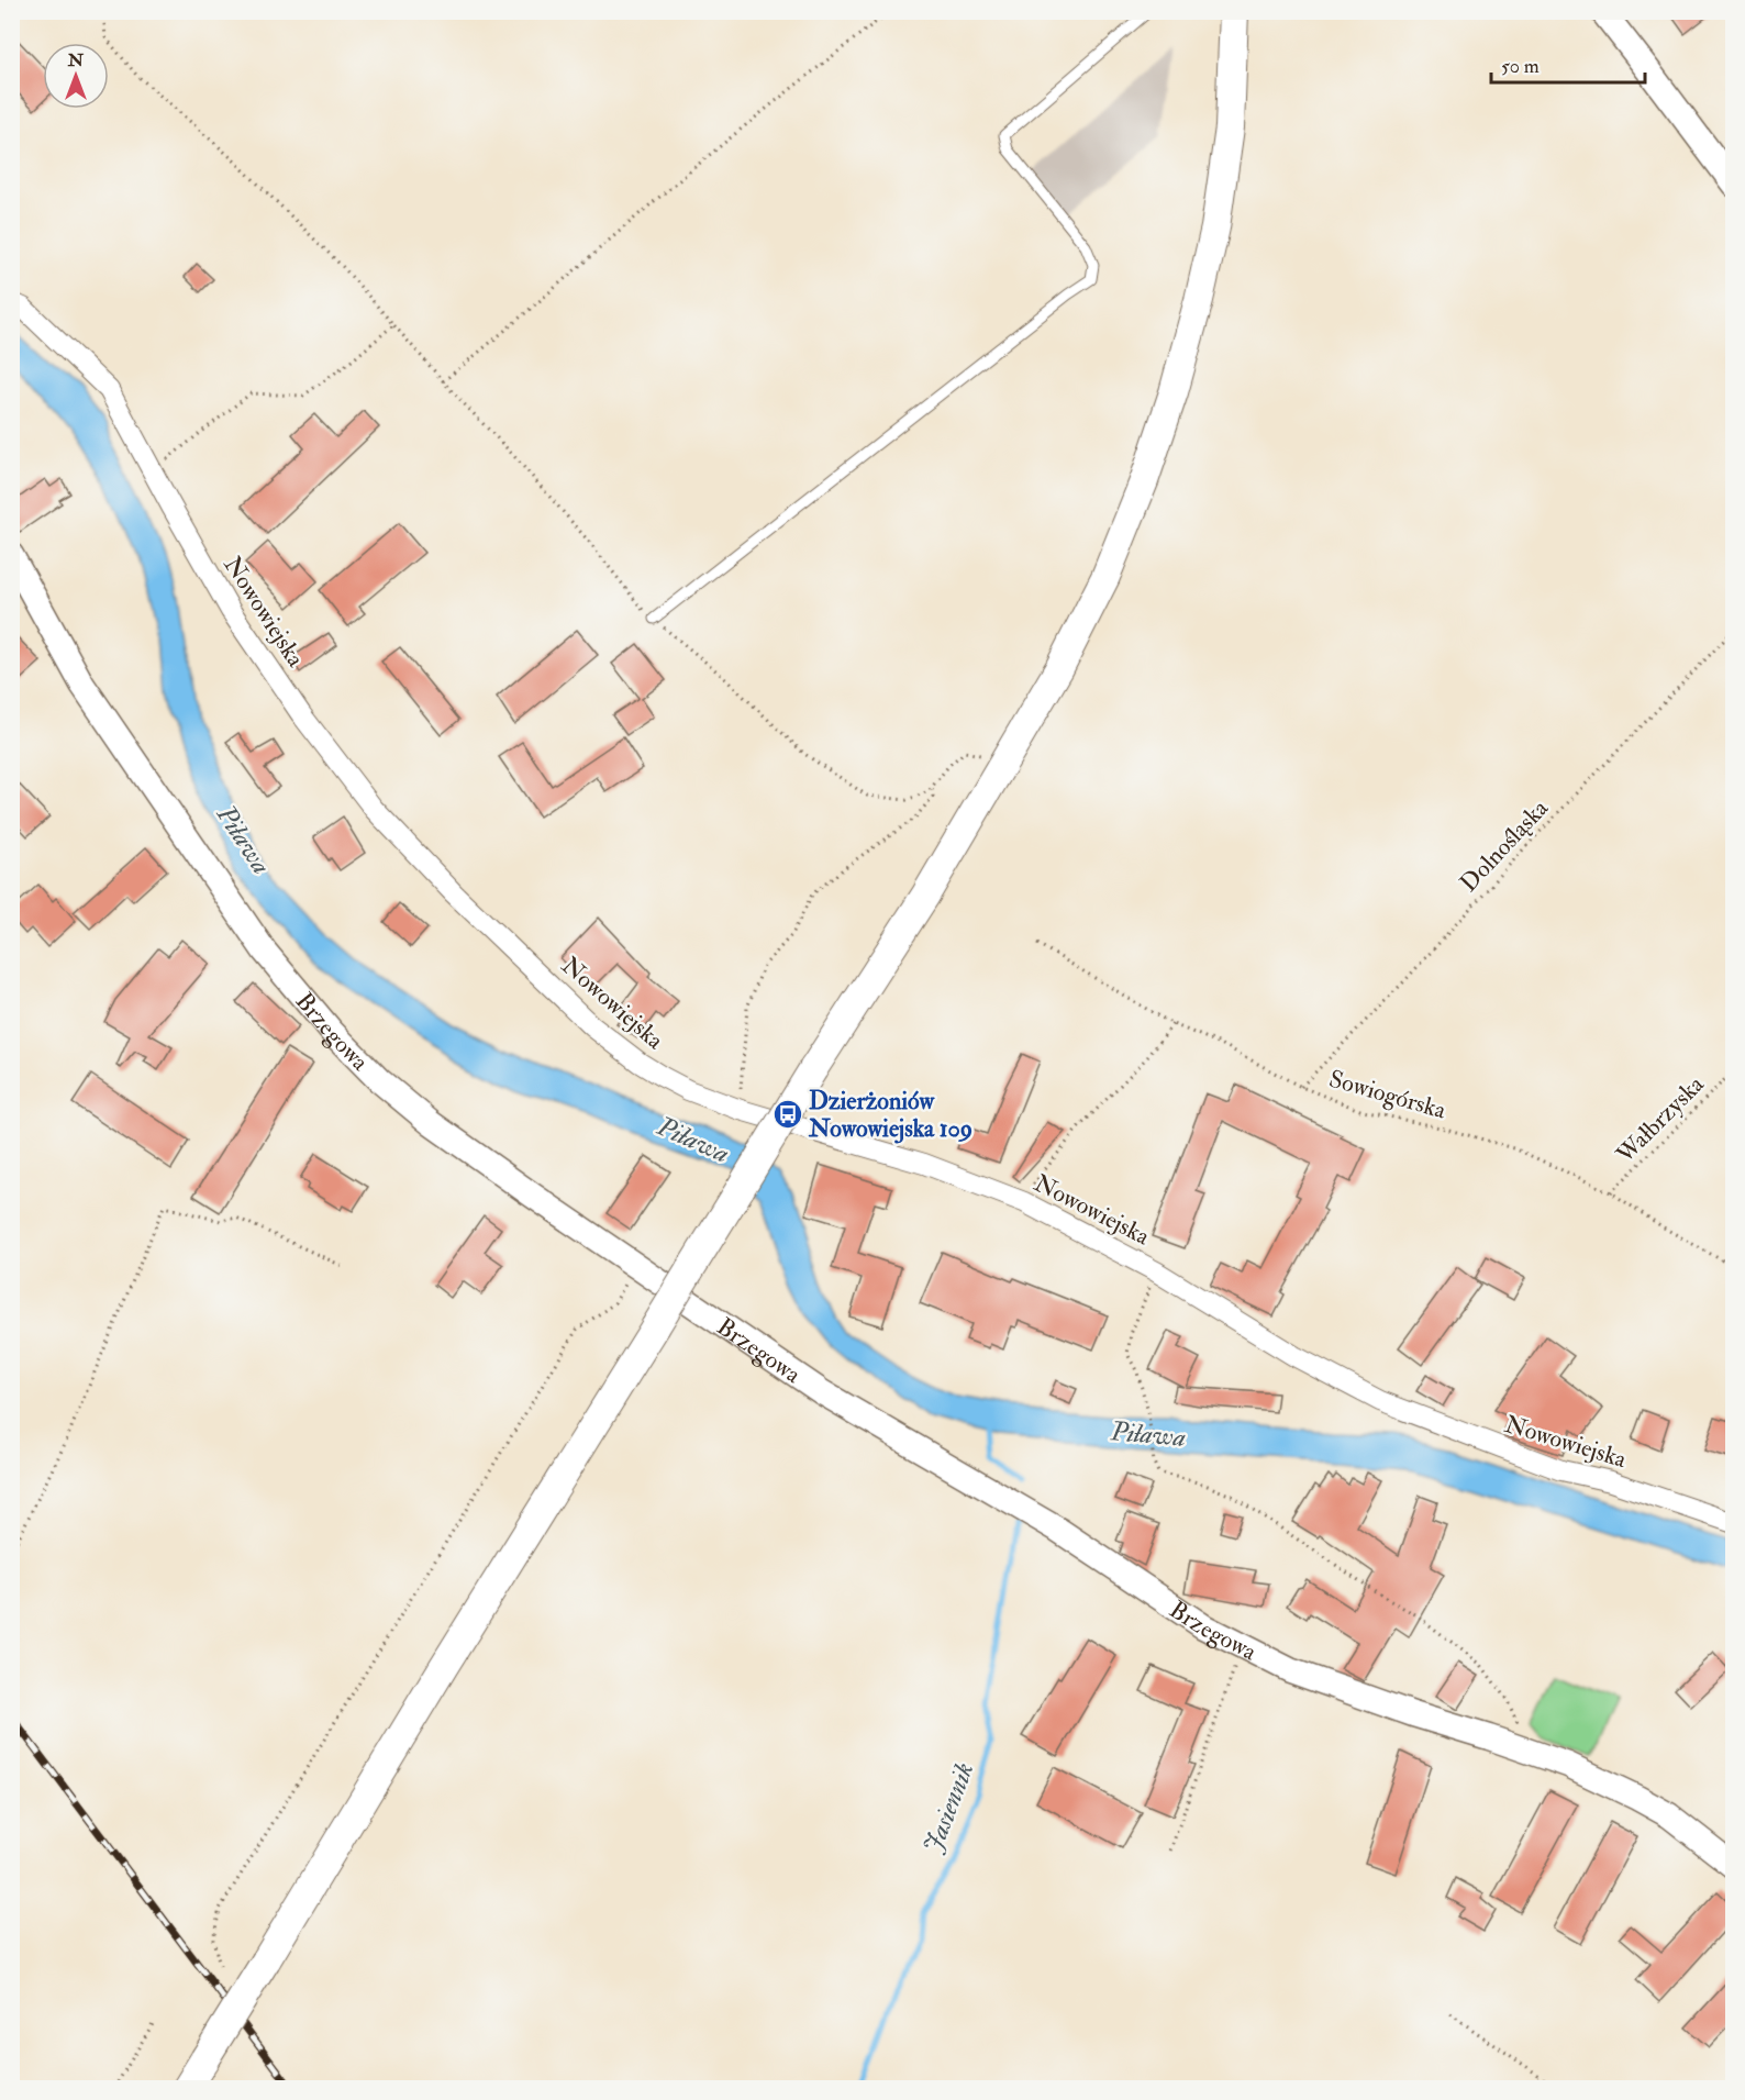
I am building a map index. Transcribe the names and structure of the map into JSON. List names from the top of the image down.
{
  "streets": {
    "street": ["Nowowiejska", "Brzegowa"],
    "path": ["Dolnośląska", "Sowiogórska", "Wałbrzyska"]
  },
  "crossings": [
    ["Dolnośląska", "Sowiogórska"],
    ["Sowiogórska", "Wałbrzyska"]
  ],
  "water": ["Piława", "Jasiennik"],
  "places": {
    "bus stop": ["Dzierżoniów Nowowiejska 109"]
  },
  "scale_bar": "50 m",
  "north": "top"
}
